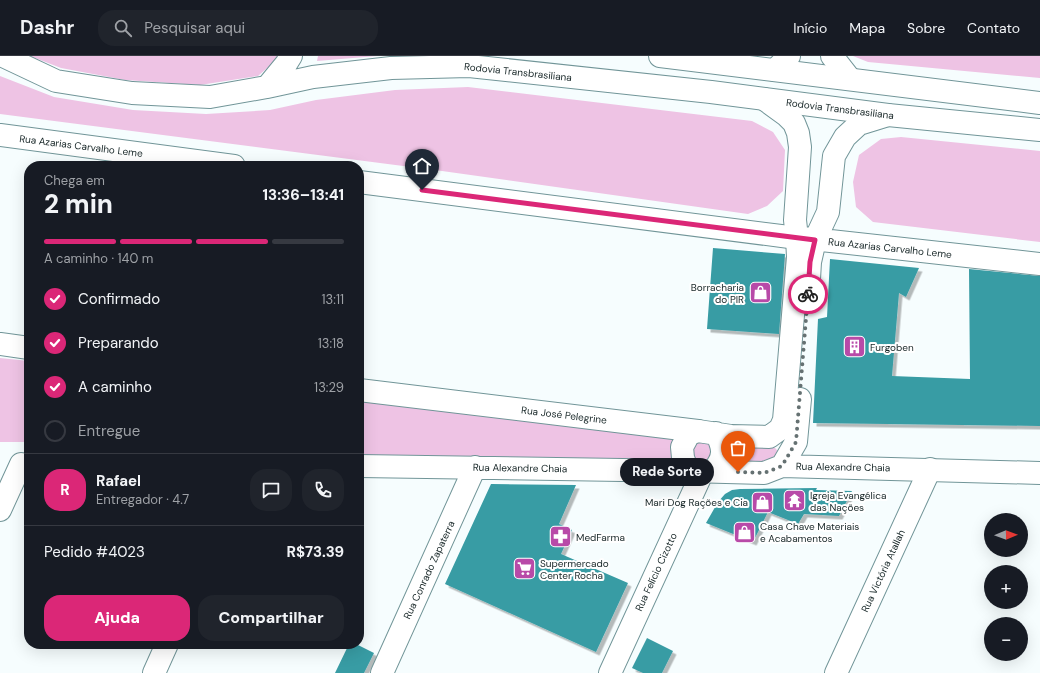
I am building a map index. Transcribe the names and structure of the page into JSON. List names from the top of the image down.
{
  "streets": {
    "main road": [
      "Rodovia Transbrasiliana",
      "Rua Azarias Carvalho Leme",
      "Rua José Pelegrine",
      "Rua Alexandre Chaia",
      "Rua Conrado Zapaterra",
      "Rua Victória Atallah",
      "Rua Felício Cizotto"
    ]
  },
  "crossings": [
    ["Rua Azarias Carvalho Leme", "Rua José Pelegrine"],
    ["Rua José Pelegrine", "Rua Alexandre Chaia"],
    ["Rua José Pelegrine", "Rua Felício Cizotto"],
    ["Rua Alexandre Chaia", "Rua Conrado Zapaterra"],
    ["Rua Alexandre Chaia", "Rua Victória Atallah"],
    ["Rua Alexandre Chaia", "Rua Felício Cizotto"]
  ],
  "places": {
    "shop": ["Borracharia do PIR", "Mari Dog Rações e Cia", "Casa Chave Materiais e Acabamentos"],
    "building": ["Furgoben"],
    "other": ["Rede Sorte"],
    "temple": ["Igreja Evangélica das Nações"],
    "pharmacy": ["MedFarma"],
    "supermarket": ["Supermercado Center Rocha"]
  },
  "north": "right",
  "page": {
    "header": "Dashr",
    "search": "Pesquisar aqui",
    "nav": [
      "Início",
      "Mapa",
      "Sobre",
      "Contato"
    ],
    "heading": ["2 min", "Chega em", "13:36–13:41"],
    "panel": [
      "Rafael",
      "Entregador · 4.7",
      "Pedido #4023",
      "R$73.39"
    ],
    "bar": "A caminho · 140 m",
    "list": [
      ["Confirmado", "13:11"],
      ["Preparando", "13:18"],
      ["A caminho", "13:29"],
      "Entregue"
    ],
    "bubble": "Rede Sorte",
    "round": "R",
    "map_buttons": ["+", "−"],
    "buttons": ["Ajuda", "Compartilhar"]
  }
}
